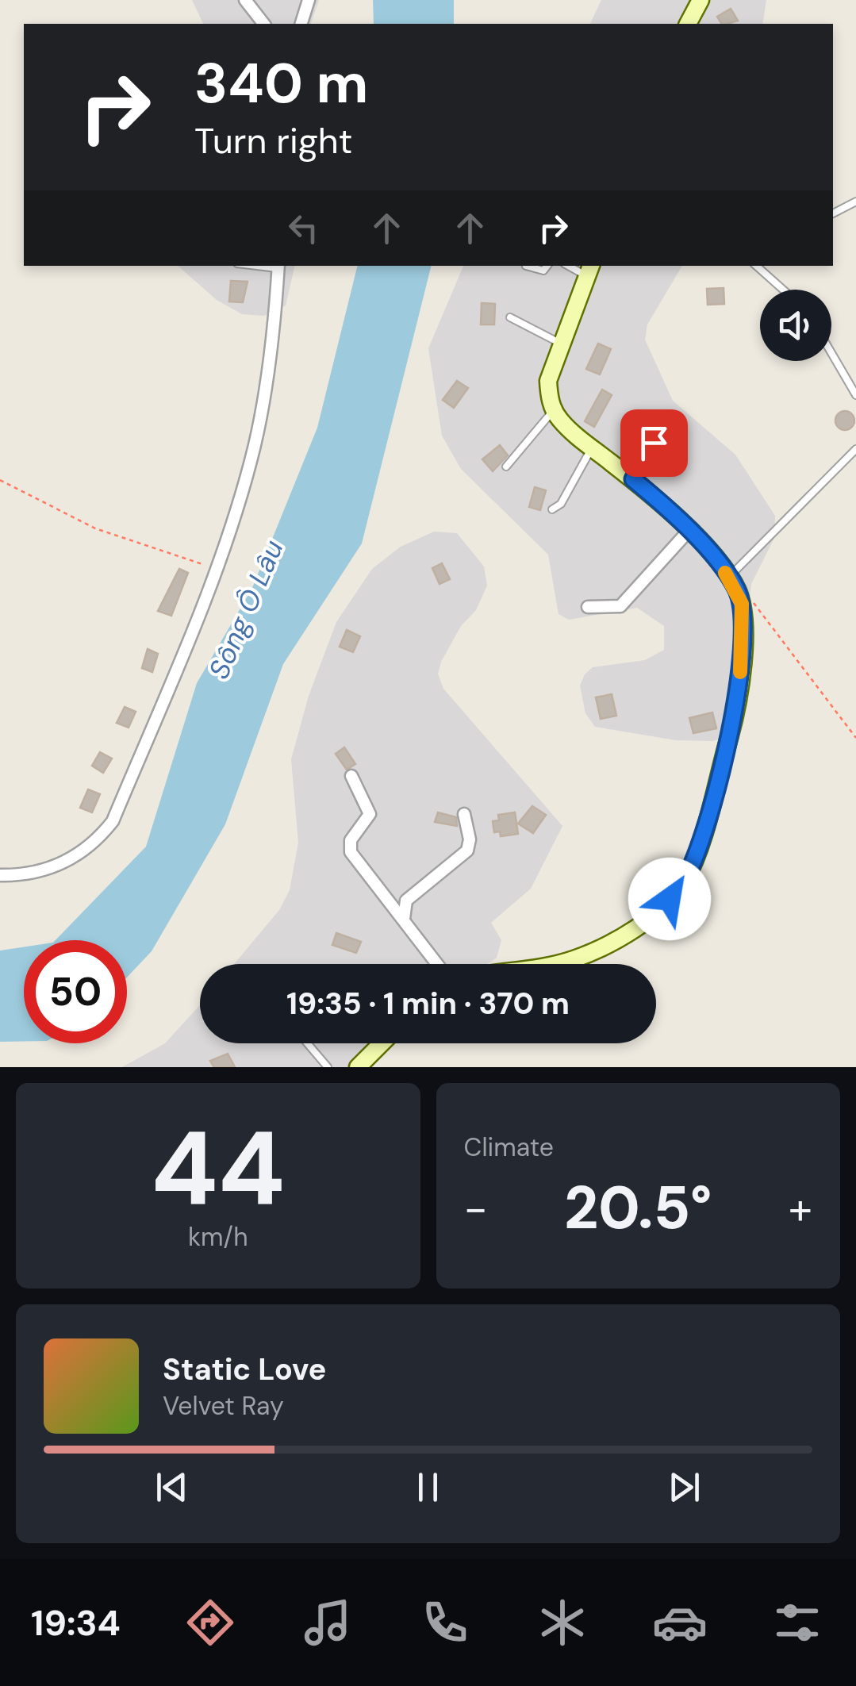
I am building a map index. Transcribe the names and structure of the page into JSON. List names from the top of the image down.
{
  "water": ["Sông Ô Lâu"],
  "page": {
    "turn": ["340 m", "Turn right"],
    "limit": "50",
    "trip": "19:35 · 1 min · 370 m",
    "tile": [
      ["44", "km/h"],
      "Climate"
    ],
    "heat": ["−", "20.5°", "+"],
    "song": ["Static Love", "Velvet Ray"],
    "tabs": "19:34"
  }
}
